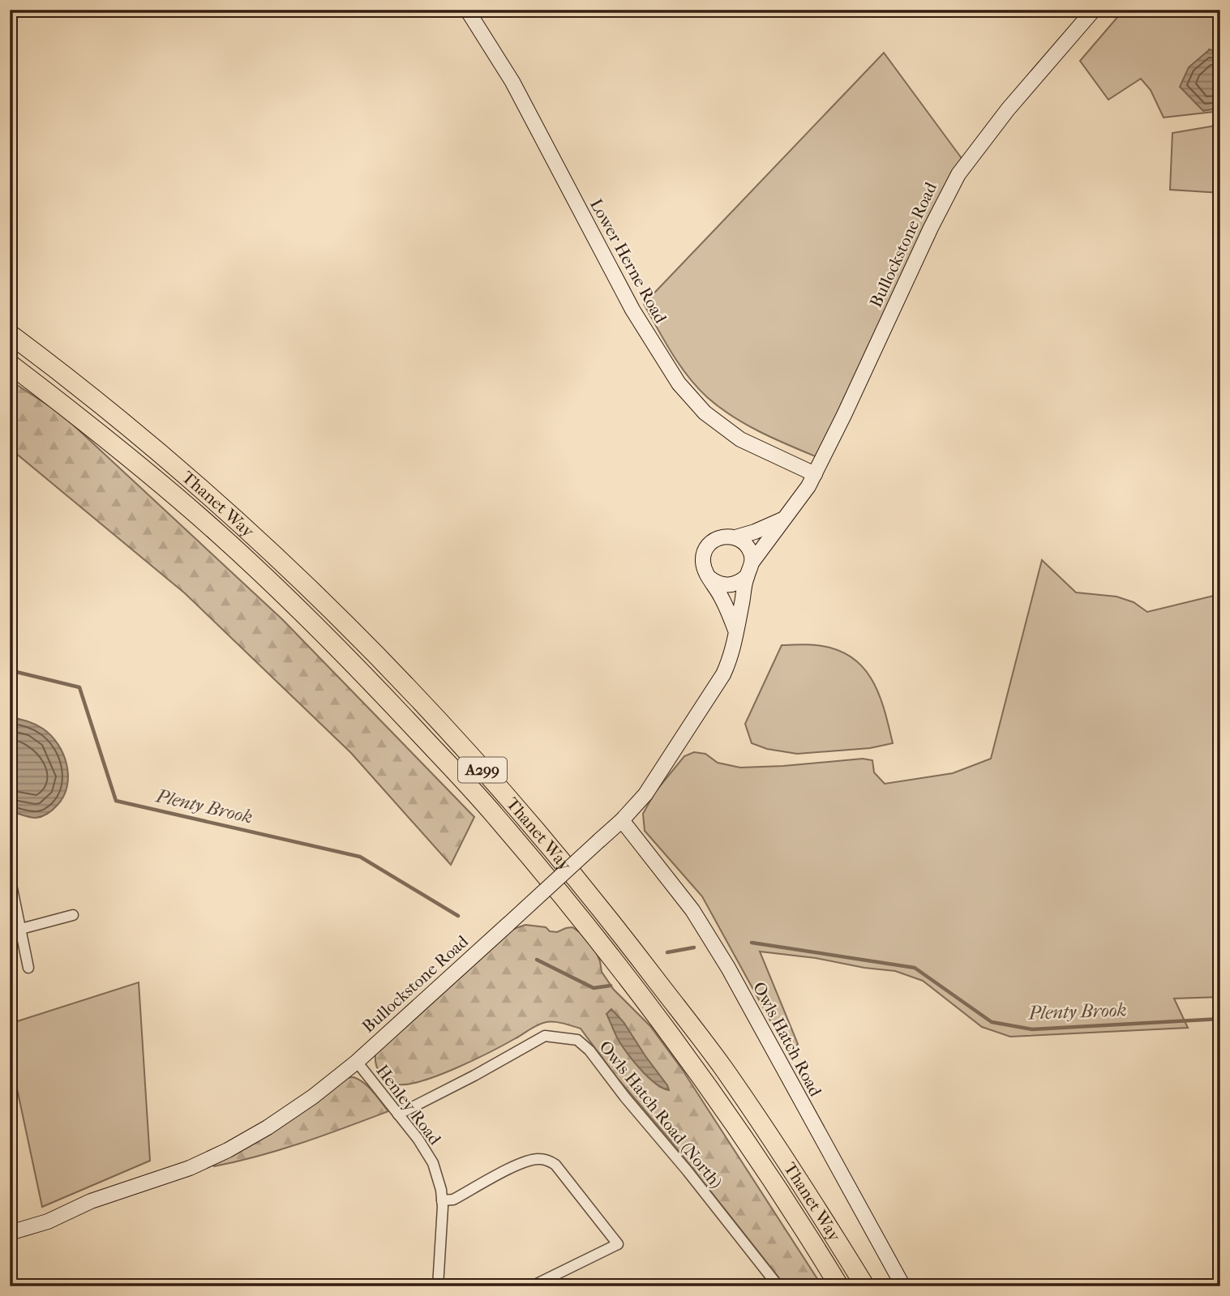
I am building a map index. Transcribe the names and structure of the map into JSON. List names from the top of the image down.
{
  "streets": {
    "highway": ["Thanet Way", "A299"],
    "street": [
      "Bullockstone Road",
      "Lower Herne Road",
      "Owls Hatch Road",
      "Henley Road",
      "Owls Hatch Road (North)"
    ]
  },
  "crossings": [
    ["Bullockstone Road", "Lower Herne Road"],
    ["Bullockstone Road", "Owls Hatch Road"],
    ["Bullockstone Road", "Henley Road"],
    ["Henley Road", "Owls Hatch Road (North)"]
  ],
  "water": ["Plenty Brook"]
}
